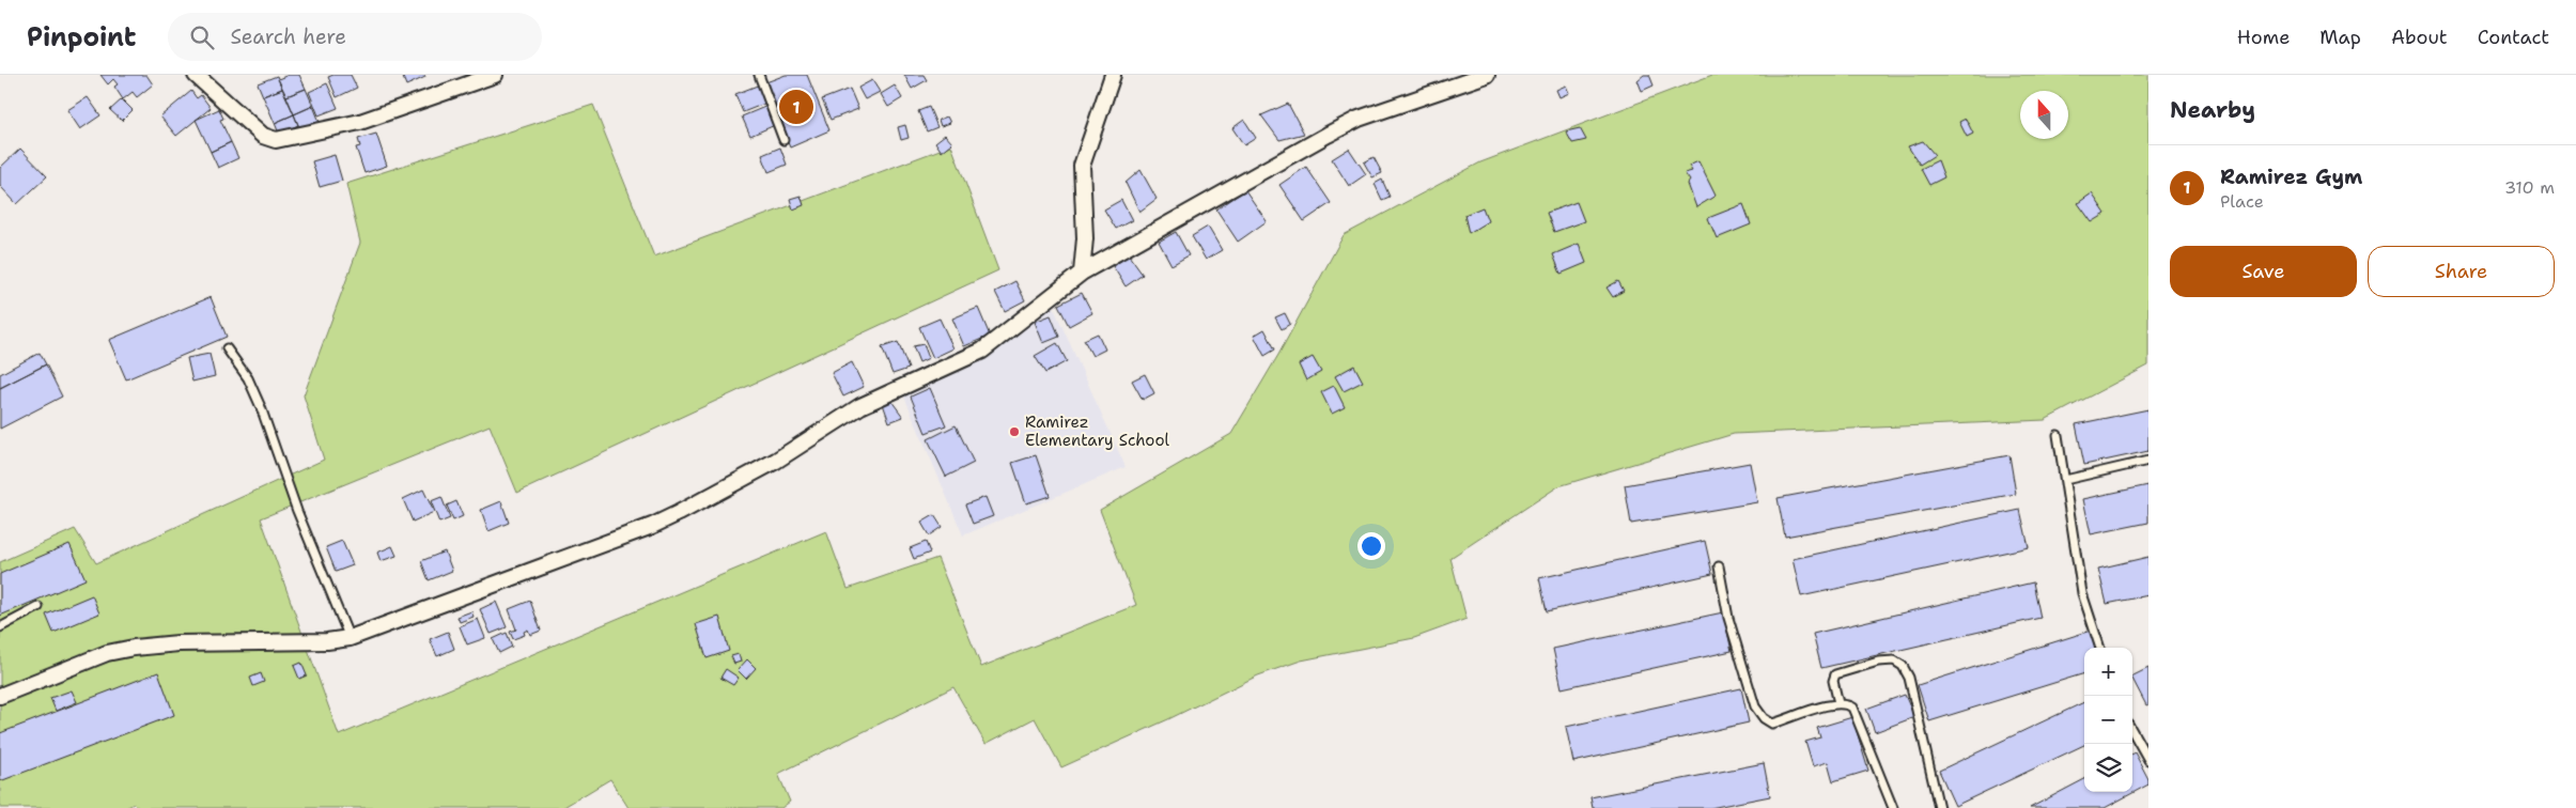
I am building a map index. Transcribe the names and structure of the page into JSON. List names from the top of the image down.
{
  "places": ["Ramirez Elementary School"],
  "north": "top",
  "page": {
    "header": "Pinpoint",
    "search": "Search here",
    "nav": [
      "Home",
      "Map",
      "About",
      "Contact"
    ],
    "heading": "Nearby",
    "pins": "1",
    "list": [
      {
        "mark": "1",
        "name": "Ramirez Gym",
        "note": "Place",
        "value": "310 m"
      }
    ],
    "buttons": ["Save", "Share"],
    "map_buttons": ["+", "−"]
  }
}
